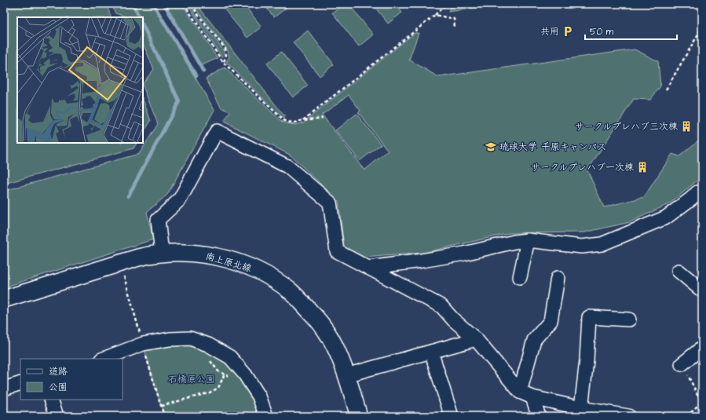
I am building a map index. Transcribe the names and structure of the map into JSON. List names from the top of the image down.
{
  "streets": {
    "street": ["南上原北線"]
  },
  "parks": ["石橋原公園"],
  "places": {
    "parking": ["共用"],
    "building": ["サークルプレハブ三次棟", "サークルプレハブ一次棟"],
    "school or university": ["琉球大学 千原キャンパス"]
  },
  "legend": ["道路", "公園"],
  "scale_bar": "50 m"
}
